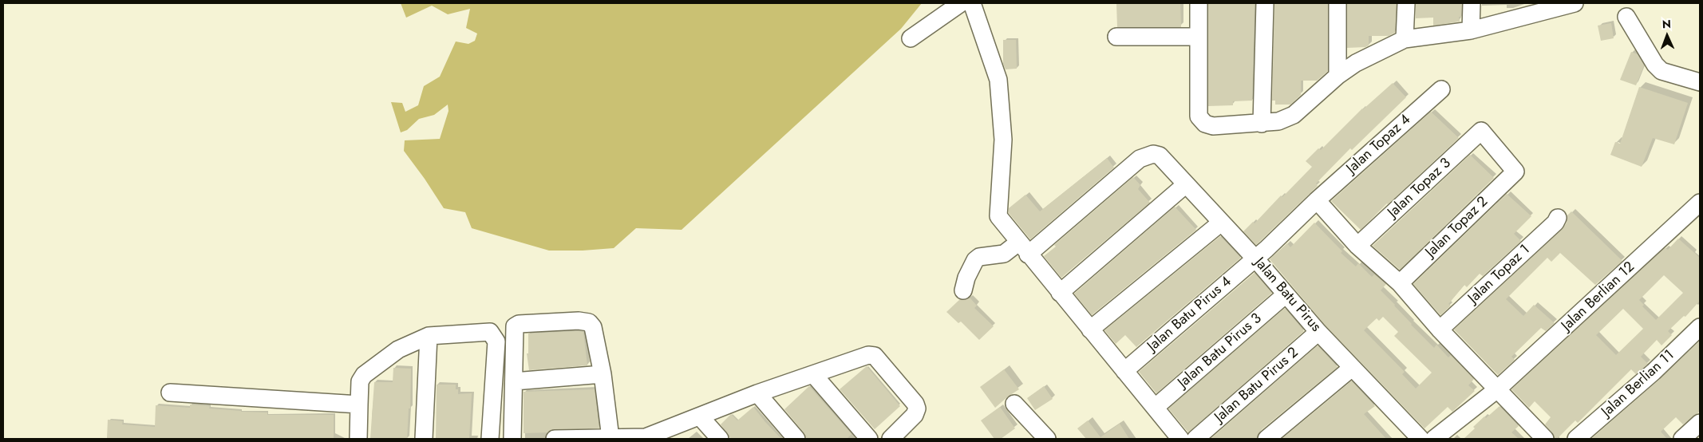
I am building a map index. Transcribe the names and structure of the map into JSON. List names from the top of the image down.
{
  "streets": {
    "street": [
      "Jalan Topaz 4",
      "Jalan Topaz 3",
      "Jalan Topaz 2",
      "Jalan Topaz 1",
      "Jalan Batu Pirus",
      "Jalan Berlian 12",
      "Jalan Batu Pirus 4",
      "Jalan Batu Pirus 3",
      "Jalan Berlian 11",
      "Jalan Batu Pirus 2"
    ]
  },
  "crossings": [
    ["Jalan Topaz 4", "Jalan Batu Pirus"],
    ["Jalan Topaz 4", "Jalan Batu Pirus 4"],
    ["Jalan Topaz 3", "Jalan Topaz 2"],
    ["Jalan Batu Pirus", "Jalan Batu Pirus 4"],
    ["Jalan Batu Pirus", "Jalan Batu Pirus 3"],
    ["Jalan Batu Pirus", "Jalan Batu Pirus 2"]
  ],
  "north": "top"
}
